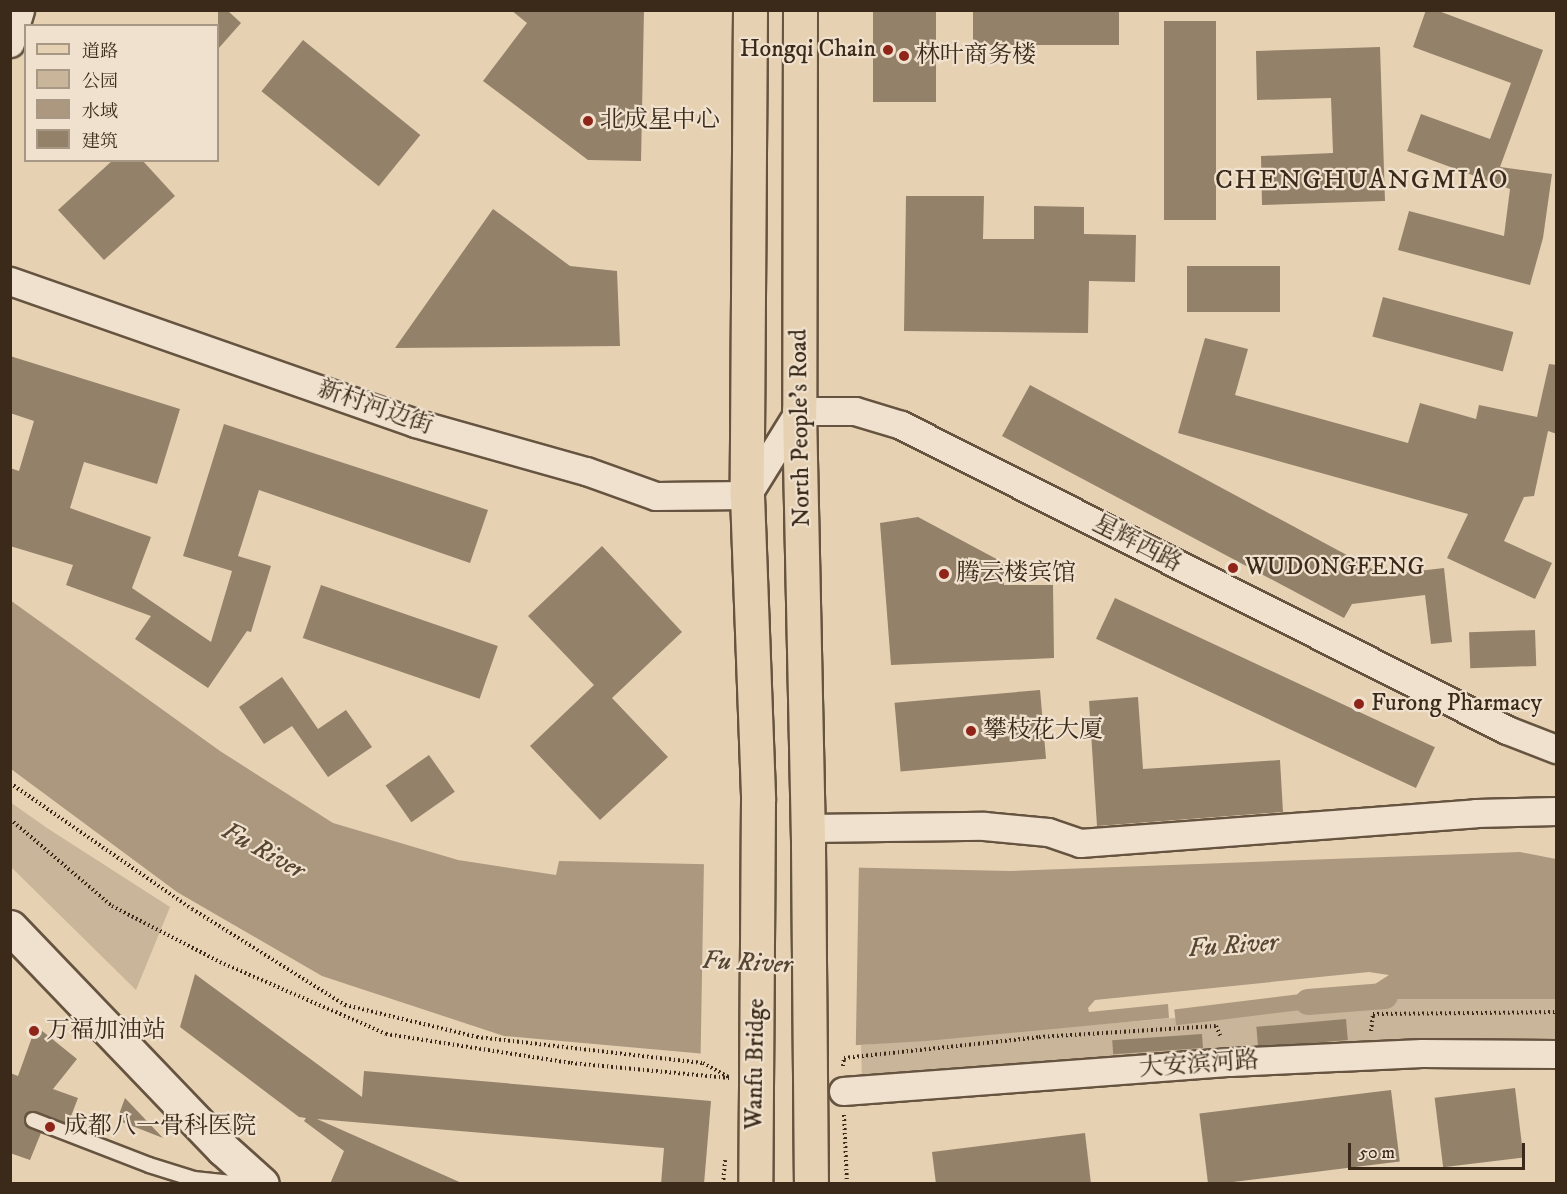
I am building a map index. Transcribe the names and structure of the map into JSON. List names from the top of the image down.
{
  "streets": {
    "main road": ["North People's Road", "Wanfu Bridge"],
    "street": ["新村河边街", "星辉西路", "大安滨河路"]
  },
  "crossings": [
    ["新村河边街", "North People's Road"],
    ["North People's Road", "星辉西路"],
    ["North People's Road", "Wanfu Bridge"]
  ],
  "districts": ["CHENGHUANGMIAO"],
  "water": ["Fu River"],
  "places": [
    "Hongqi Chain",
    "林叶商务楼",
    "北成星中心",
    "WUDONGFENG",
    "腾云楼宾馆",
    "Furong Pharmacy",
    "攀枝花大厦",
    "万福加油站",
    "成都八一骨科医院"
  ],
  "legend": [
    "道路",
    "公园",
    "水域",
    "建筑"
  ],
  "scale_bar": "50 m"
}
